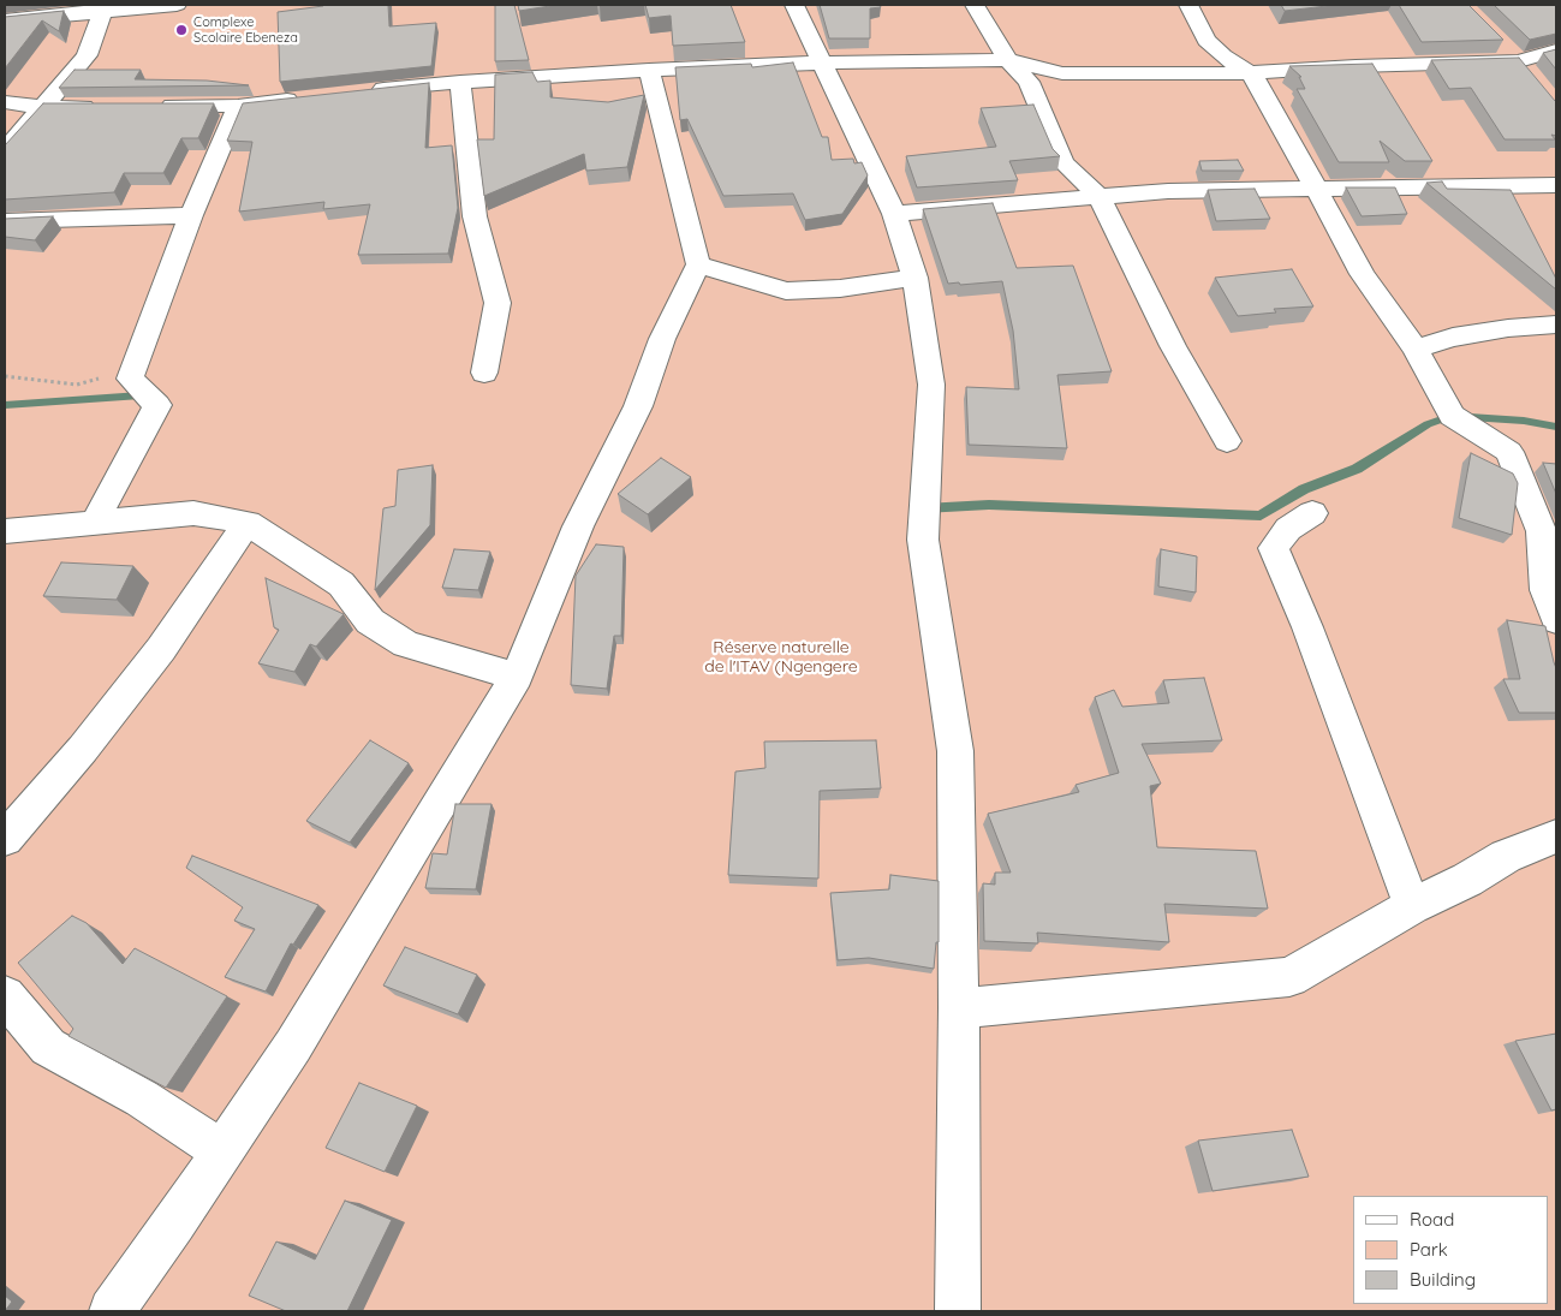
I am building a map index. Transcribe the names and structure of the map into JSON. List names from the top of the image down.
{
  "parks": ["Réserve naturelle de l'ITAV (Ngengere"],
  "places": ["Complexe Scolaire Ebeneza"],
  "legend": ["Road", "Park", "Building"]
}
